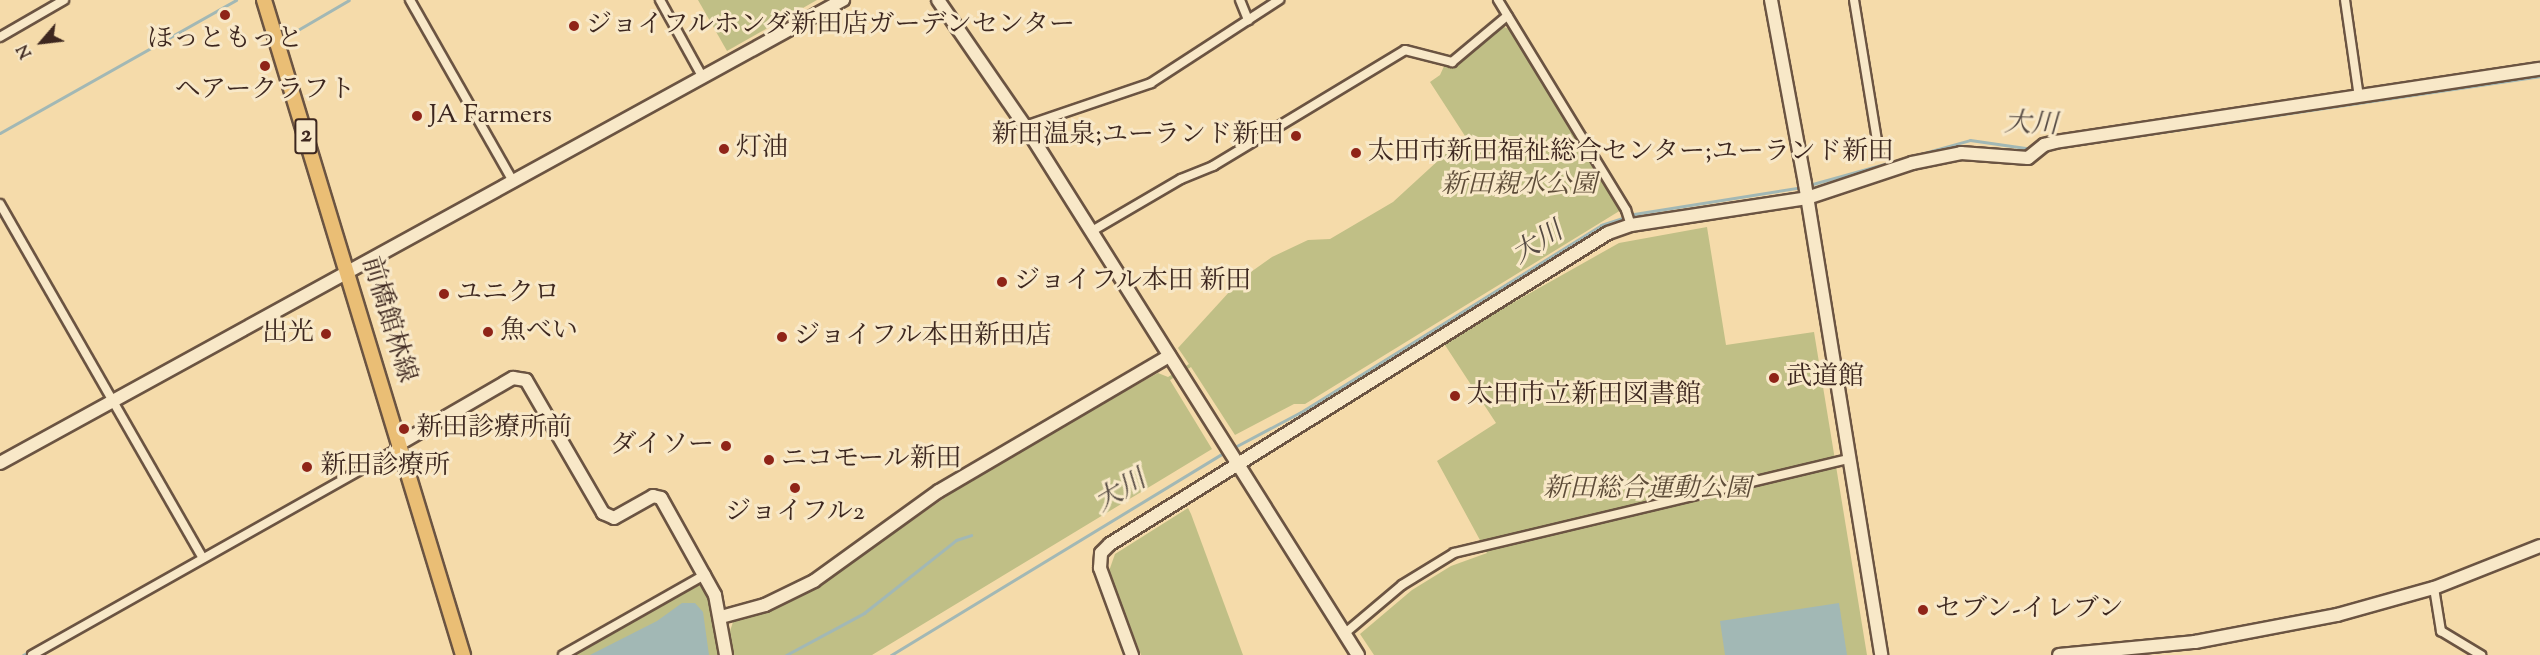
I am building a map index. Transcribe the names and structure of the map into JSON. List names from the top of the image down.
{
  "streets": {
    "main road": ["2", "前橋館林線"]
  },
  "water": ["大川"],
  "parks": ["新田親水公園", "新田総合運動公園"],
  "places": [
    "ほっともっと",
    "ジョイフルホンダ新田店ガーデンセンター",
    "ヘアークラフト",
    "JA Farmers",
    "新田温泉;ユーランド新田",
    "灯油",
    "太田市新田福祉総合センター;ユーランド新田",
    "ジョイフル本田 新田",
    "ユニクロ",
    "魚べい",
    "出光",
    "ジョイフル本田新田店",
    "武道館",
    "太田市立新田図書館",
    "新田診療所前",
    "ダイソー",
    "ニコモール新田",
    "新田診療所",
    "ジョイフル2",
    "セブン-イレブン"
  ],
  "north": "bottom left"
}
